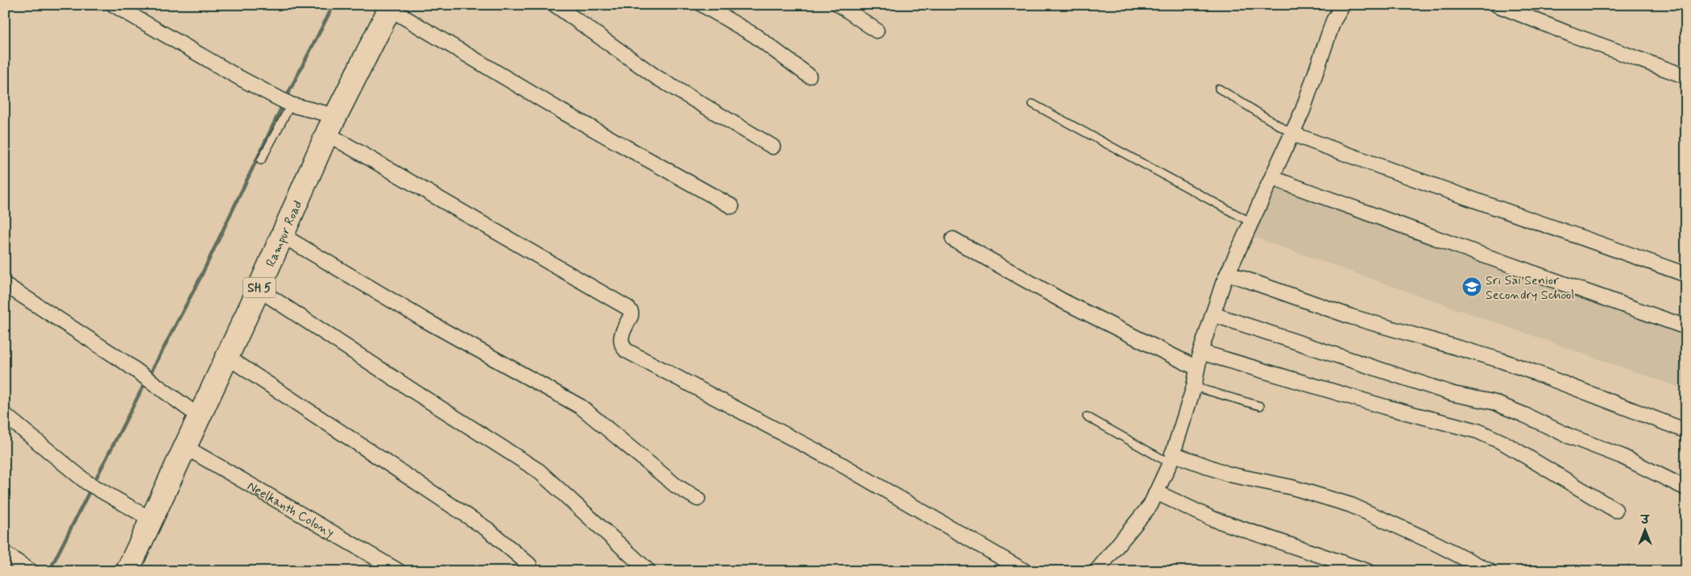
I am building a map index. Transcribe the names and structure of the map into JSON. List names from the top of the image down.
{
  "streets": {
    "main road": ["Rampur Road", "SH 5"],
    "street": ["Neelkanth Colony"]
  },
  "crossings": [
    ["Rampur Road", "Neelkanth Colony"]
  ],
  "places": {
    "school or university": ["Sri Sai Senior Secondry School"]
  },
  "north": "top"
}
